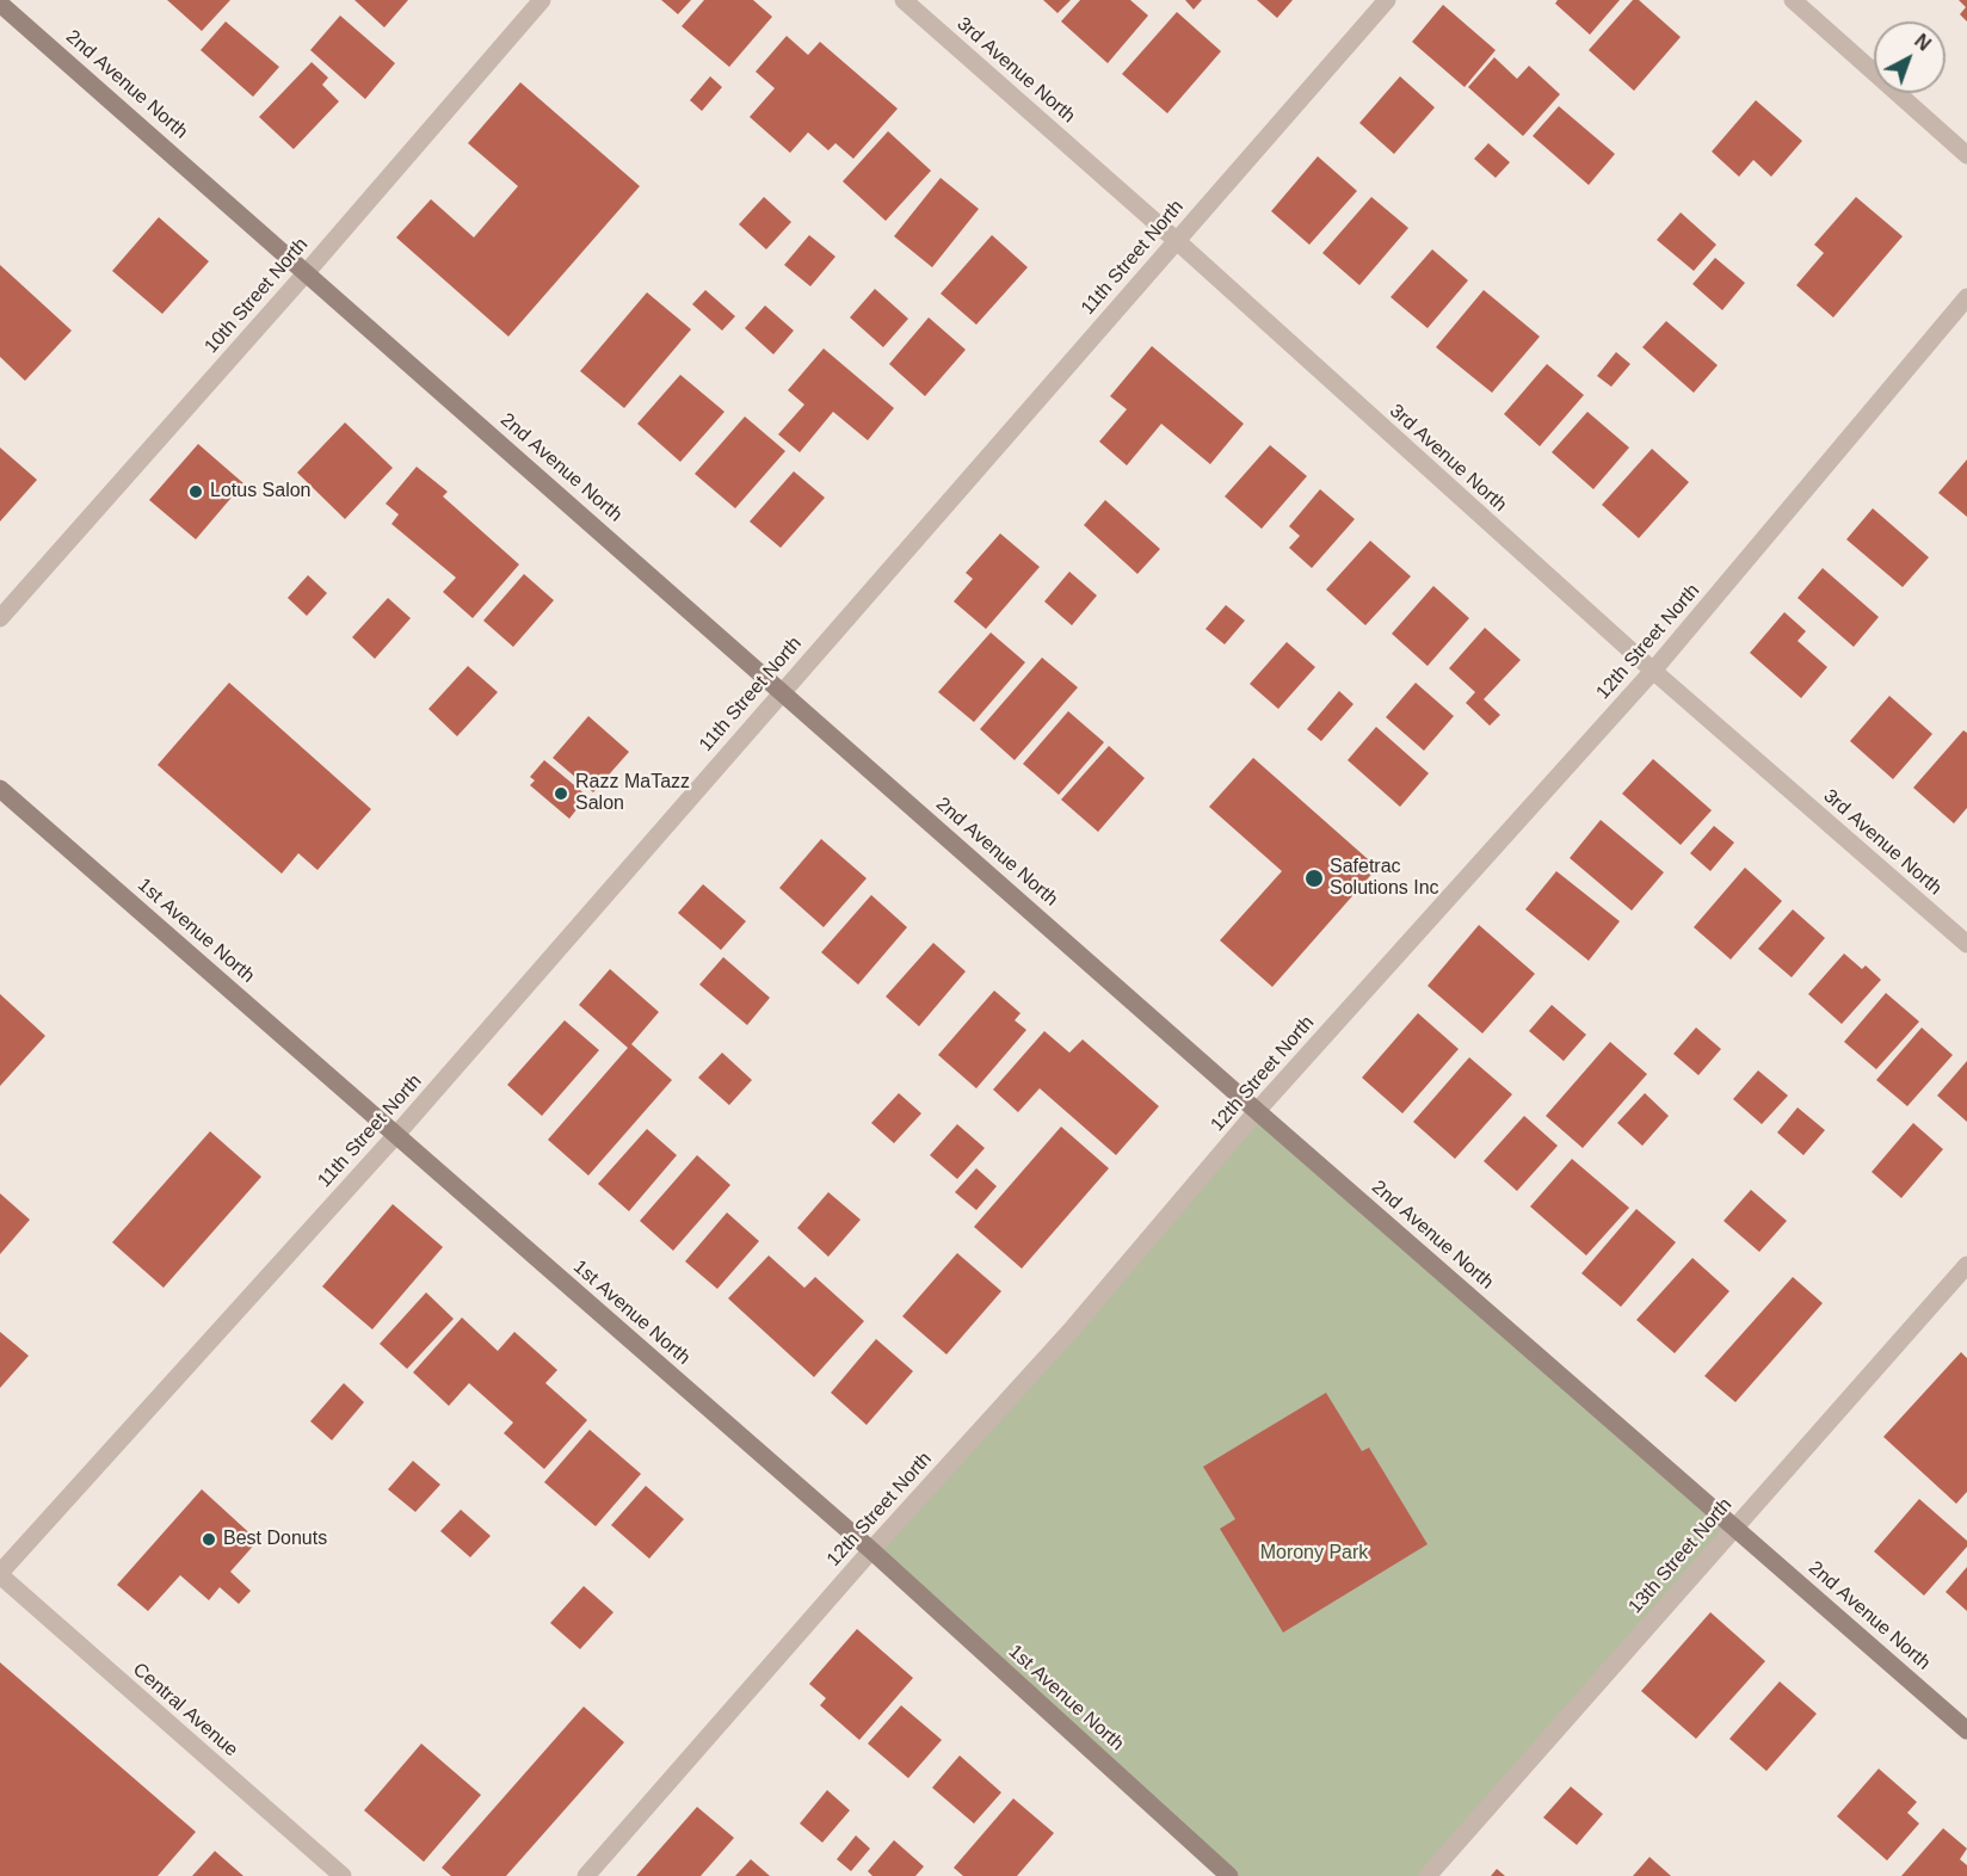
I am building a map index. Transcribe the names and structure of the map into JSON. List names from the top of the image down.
{
  "streets": {
    "main road": ["2nd Avenue North", "1st Avenue North"],
    "street": [
      "3rd Avenue North",
      "11th Street North",
      "10th Street North",
      "12th Street North",
      "13th Street North",
      "Central Avenue"
    ]
  },
  "crossings": [
    ["3rd Avenue North", "11th Street North"],
    ["3rd Avenue North", "12th Street North"],
    ["2nd Avenue North", "11th Street North"],
    ["2nd Avenue North", "10th Street North"],
    ["2nd Avenue North", "12th Street North"],
    ["2nd Avenue North", "13th Street North"],
    ["11th Street North", "1st Avenue North"],
    ["11th Street North", "Central Avenue"],
    ["12th Street North", "1st Avenue North"]
  ],
  "parks": ["Morony Park"],
  "places": [
    "Lotus Salon",
    "Razz MaTazz Salon",
    "Safetrac Solutions Inc",
    "Best Donuts"
  ],
  "north": "top right"
}
